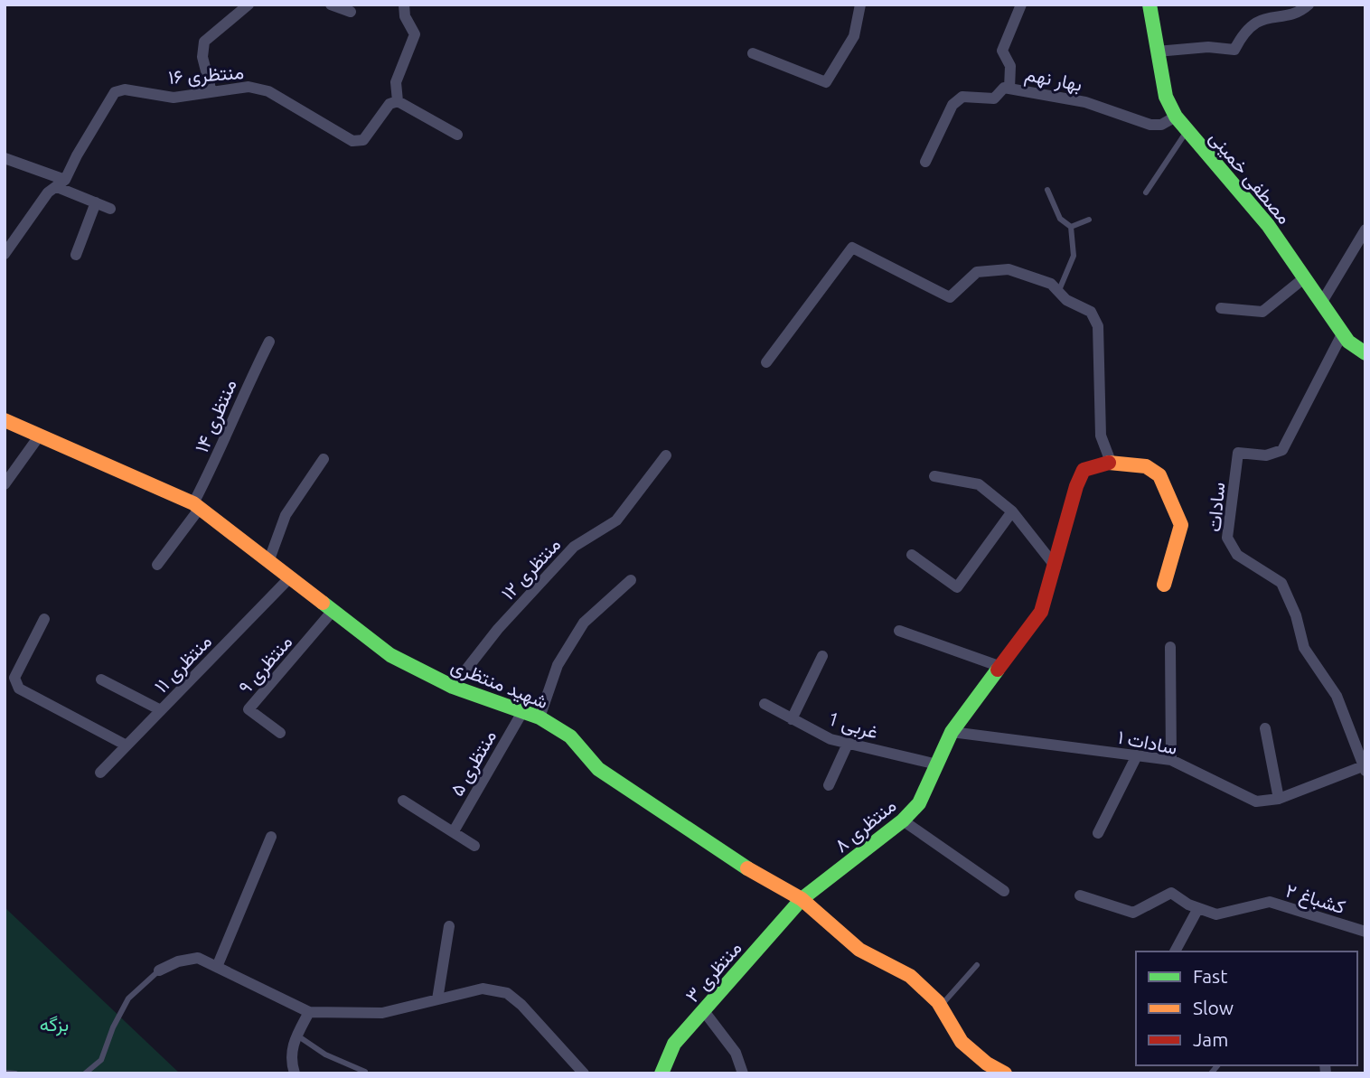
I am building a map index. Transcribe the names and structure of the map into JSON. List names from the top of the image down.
{
  "streets": {
    "street": [
      "منتظری ۱۶",
      "بهار نهم",
      "مصطفی خمینی",
      "منتظری ۱۴",
      "سادات",
      "منتظری ۱۲",
      "منتظری ۱۱",
      "منتظری ۹",
      "شهید منتظری",
      "غربی 1",
      "سادات ۱",
      "منتظری ۵",
      "منتظری ۸",
      "کشباغ ۲",
      "منتظری ۳"
    ]
  },
  "crossings": [
    ["بهار نهم", "مصطفی خمینی"],
    ["مصطفی خمینی", "سادات"],
    ["منتظری ۱۴", "شهید منتظری"],
    ["سادات", "سادات ۱"],
    ["منتظری ۱۲", "شهید منتظری"],
    ["منتظری ۱۱", "شهید منتظری"],
    ["منتظری ۹", "شهید منتظری"],
    ["شهید منتظری", "منتظری ۵"],
    ["شهید منتظری", "منتظری ۸"],
    ["شهید منتظری", "منتظری ۳"],
    ["غربی 1", "منتظری ۸"],
    ["سادات ۱", "منتظری ۸"],
    ["منتظری ۸", "منتظری ۳"]
  ],
  "parks": ["بزگه"],
  "legend": ["Fast", "Slow", "Jam"]
}
